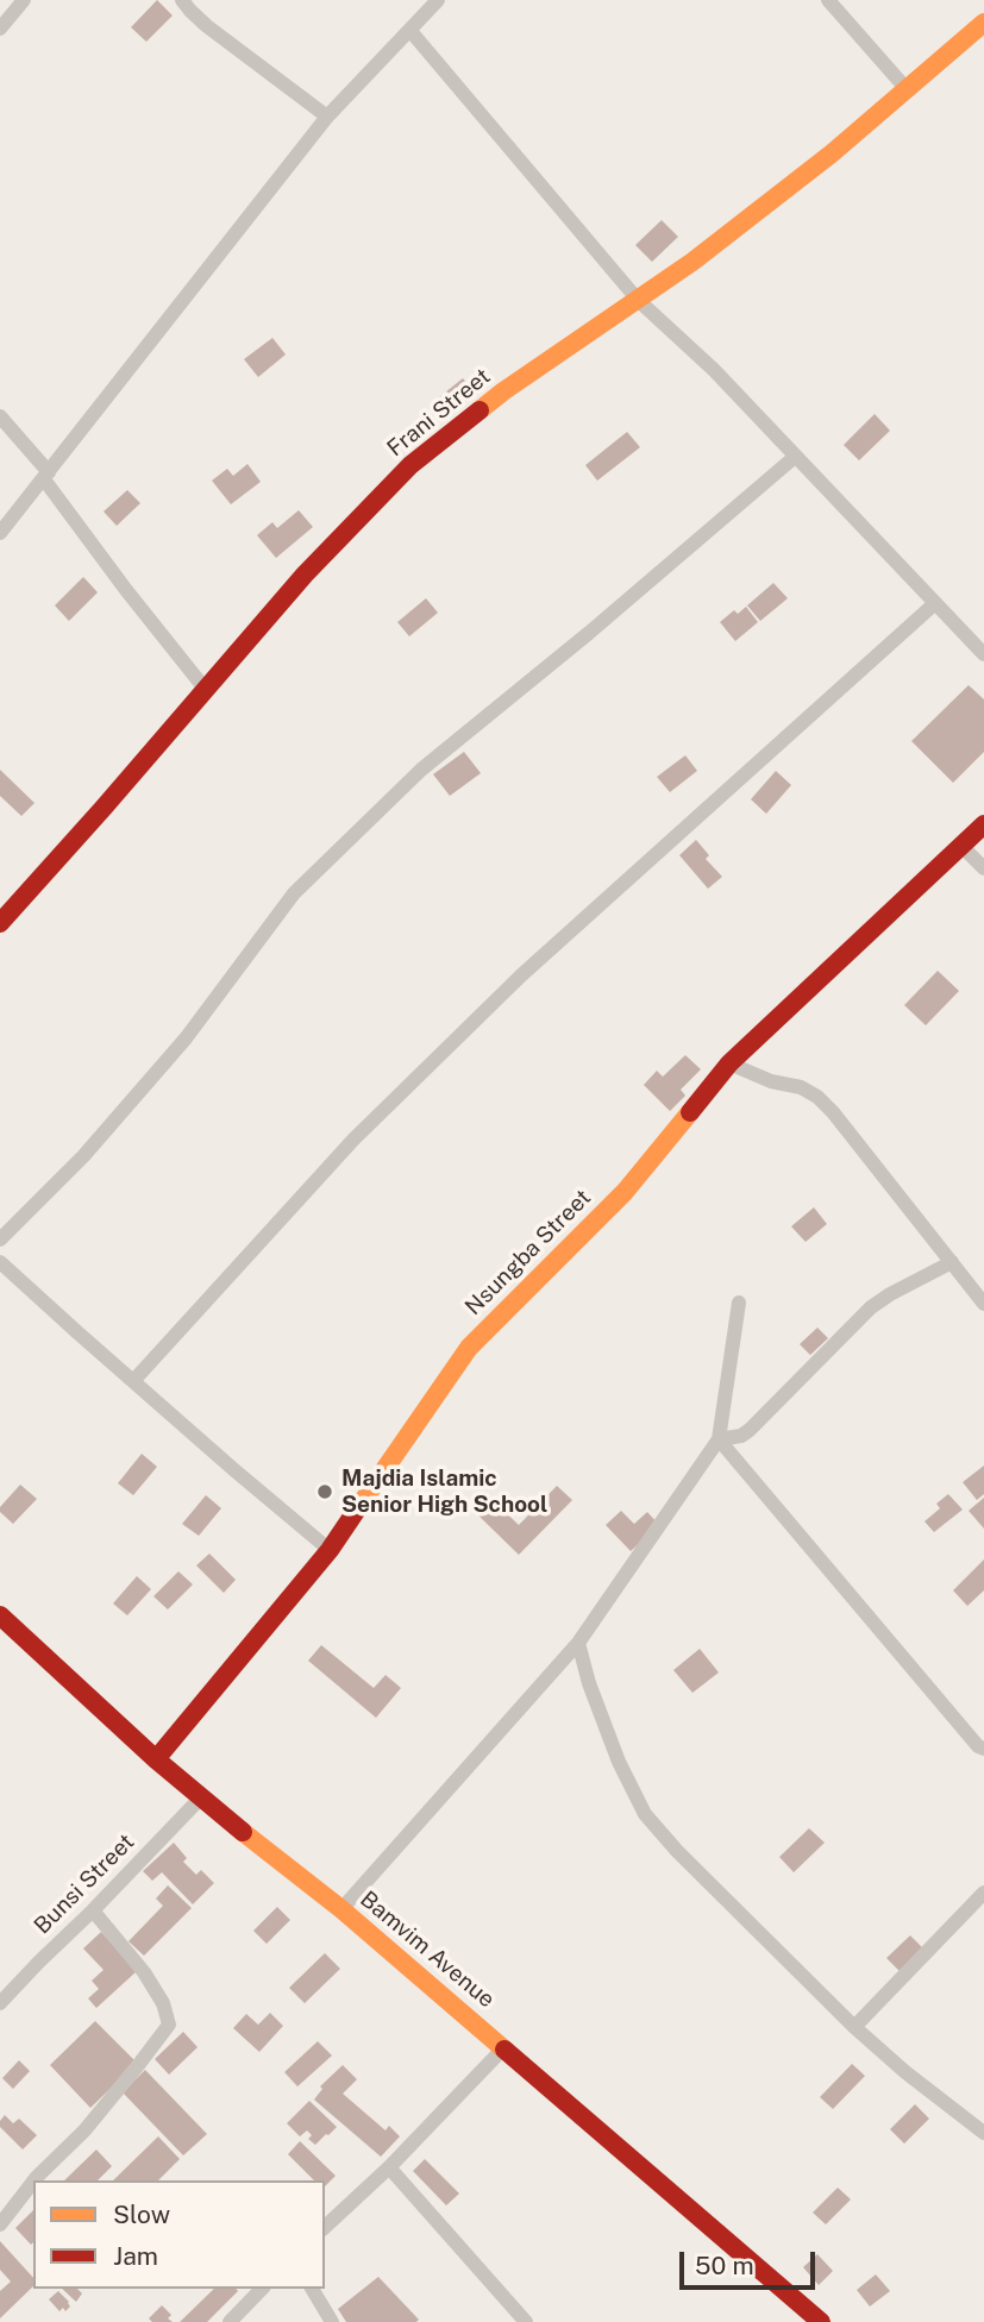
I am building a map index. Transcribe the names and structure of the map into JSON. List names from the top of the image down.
{
  "streets": {
    "street": [
      "Frani Street",
      "Nsungba Street",
      "Bunsi Street",
      "Bamvim Avenue"
    ]
  },
  "crossings": [
    ["Nsungba Street", "Bamvim Avenue"],
    ["Bunsi Street", "Bamvim Avenue"]
  ],
  "places": ["Majdia Islamic Senior High School"],
  "legend": ["Slow", "Jam"],
  "scale_bar": "50 m"
}
